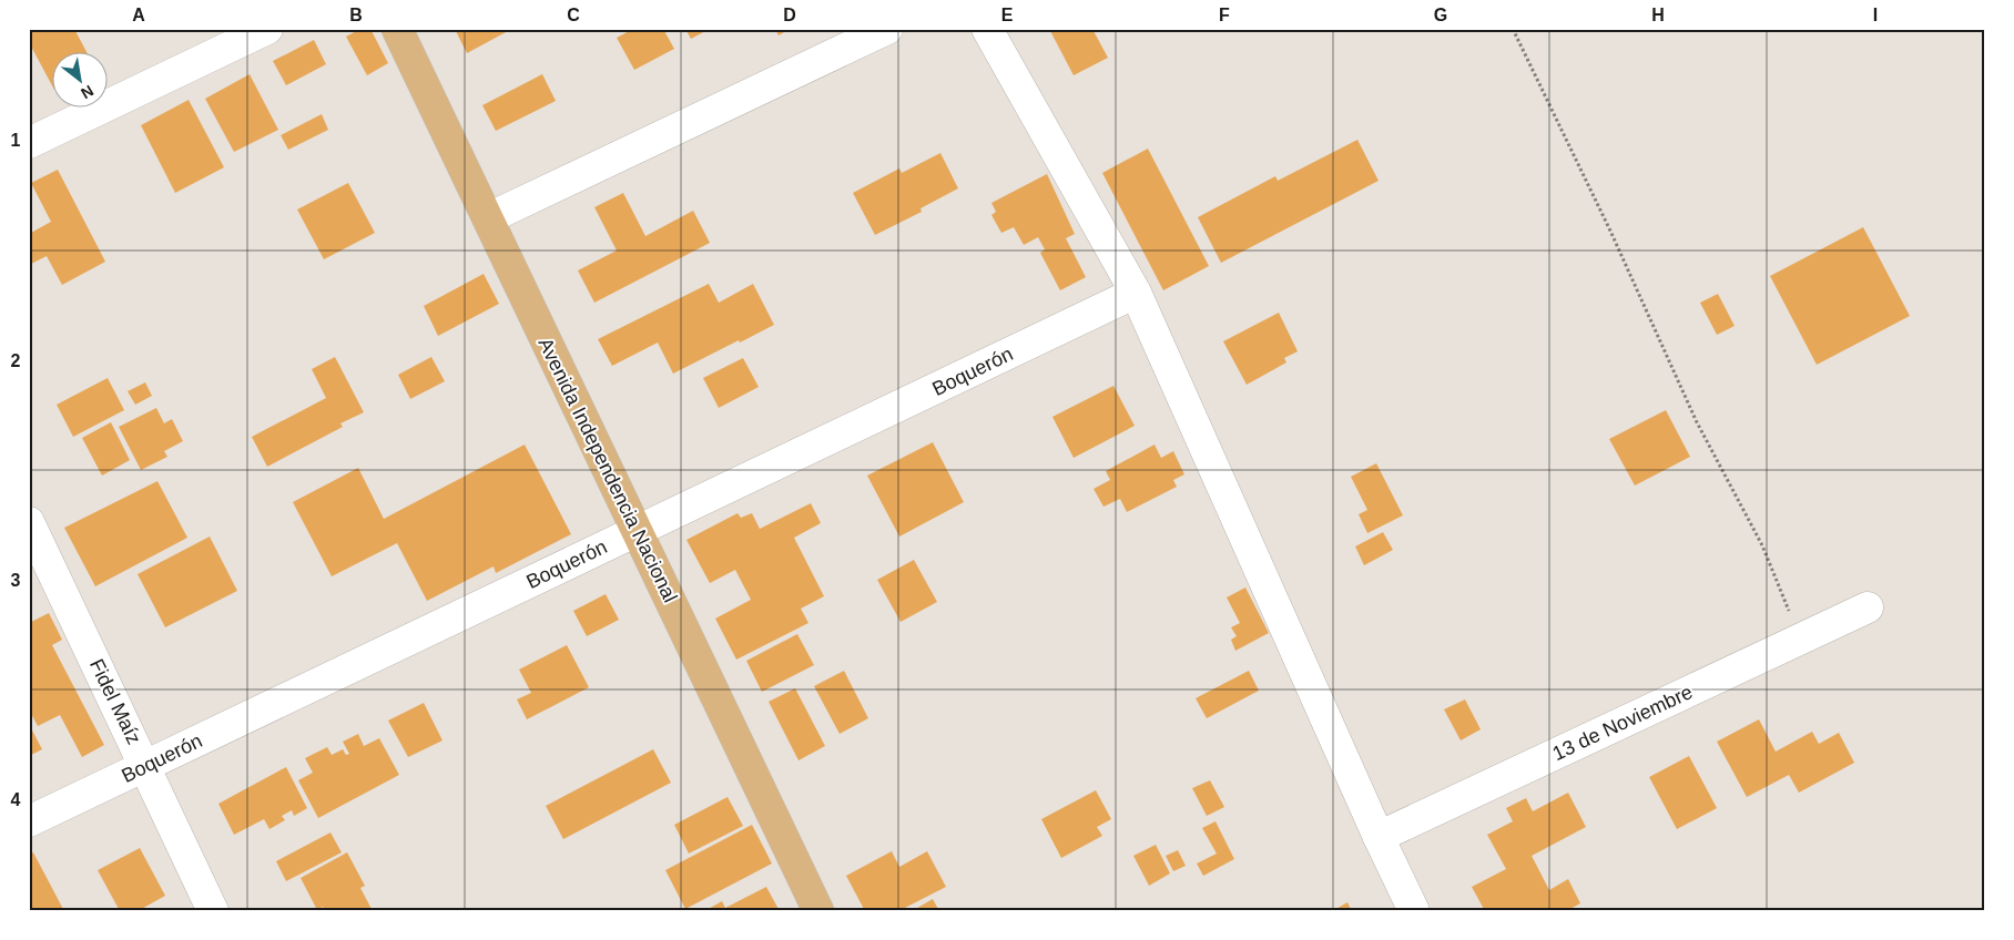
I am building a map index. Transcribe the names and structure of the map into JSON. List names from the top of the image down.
{
  "streets": {
    "main road": ["Avenida Independencia Nacional"],
    "street": ["Boquerón", "Fidel Maíz", "13 de Noviembre"]
  },
  "crossings": [
    ["Boquerón", "Avenida Independencia Nacional"],
    ["Boquerón", "Fidel Maíz"]
  ],
  "north": "bottom right",
  "grid": {
    "columns": [
      "A",
      "B",
      "C",
      "D",
      "E",
      "F",
      "G",
      "H",
      "I"
    ],
    "rows": [
      "1",
      "2",
      "3",
      "4"
    ]
  }
}
